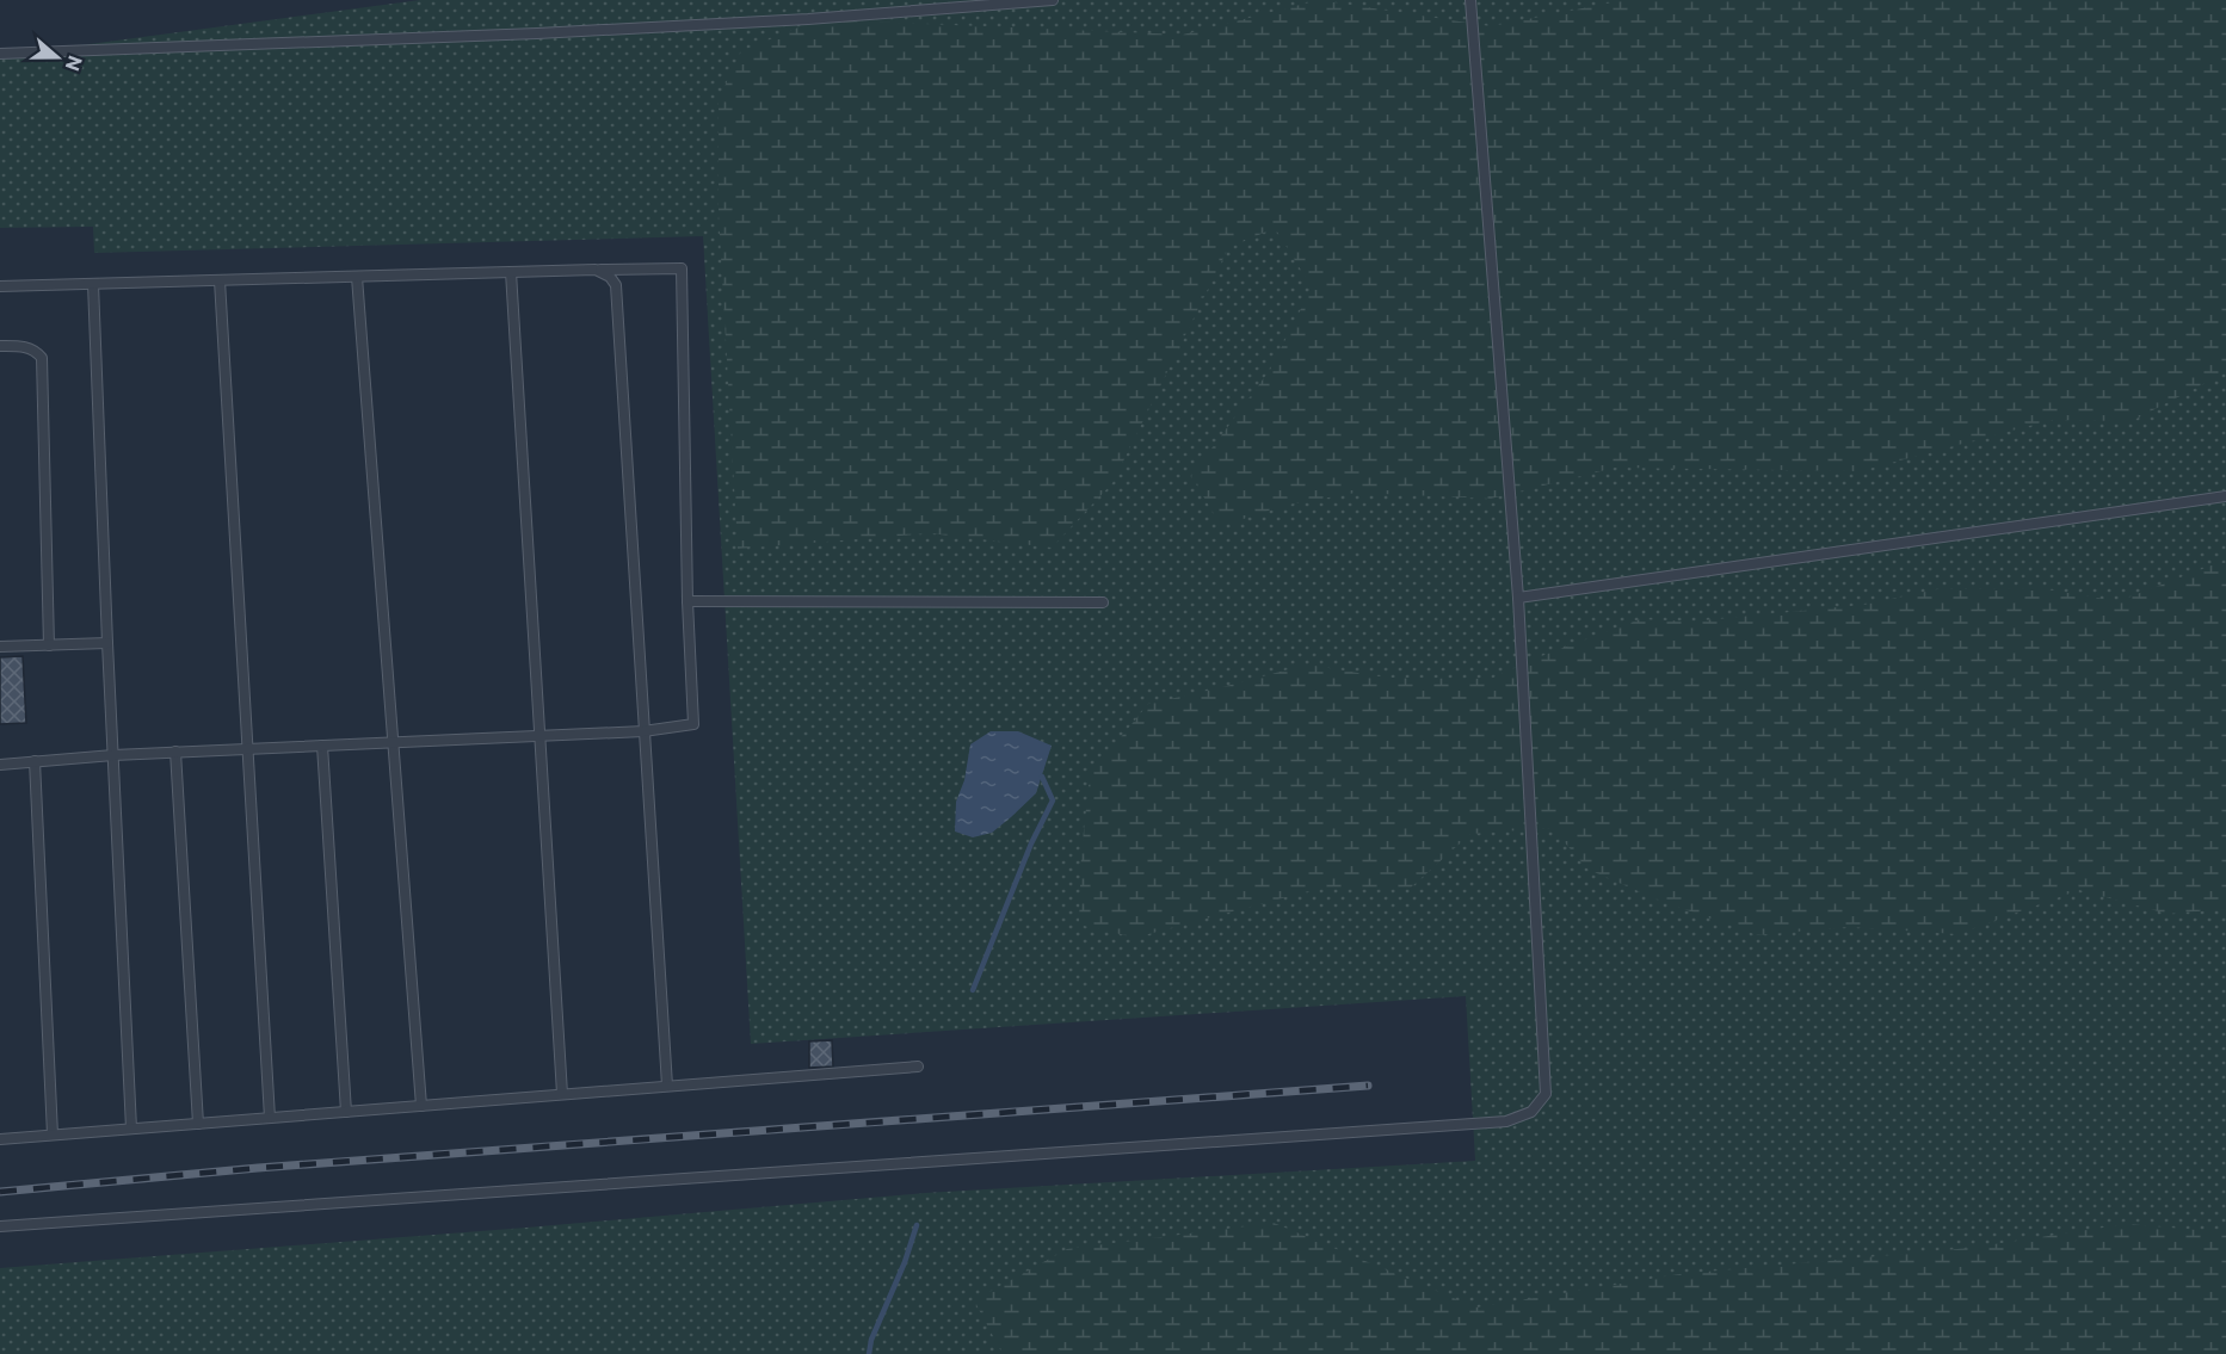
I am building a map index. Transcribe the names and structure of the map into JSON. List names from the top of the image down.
{
  "north": "right"
}
